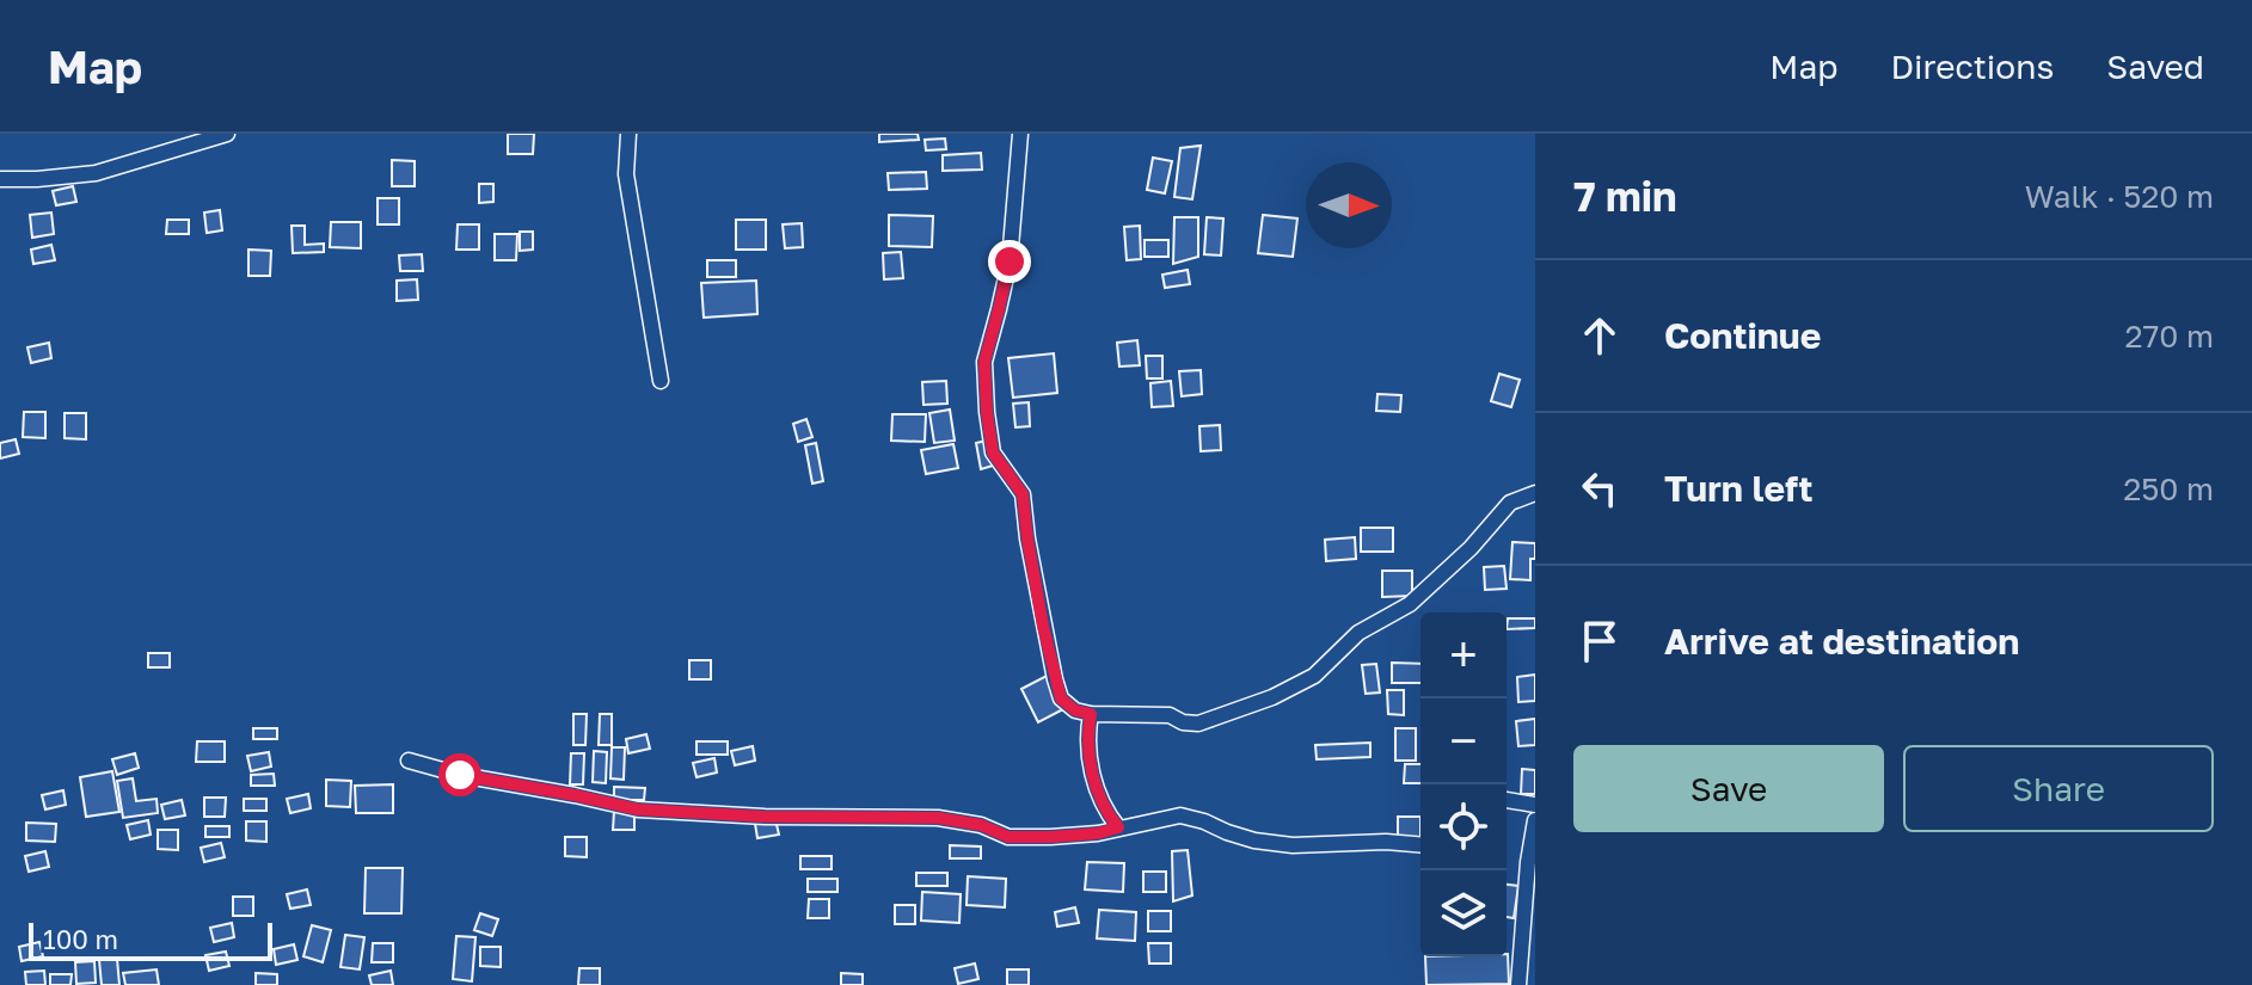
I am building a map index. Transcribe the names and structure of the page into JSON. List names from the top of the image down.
{
  "scale_bar": "100 m",
  "north": "right",
  "page": {
    "header": "Map",
    "nav": ["Map", "Directions", "Saved"],
    "heading": ["7 min", "Walk · 520 m"],
    "list": [
      ["Continue", "270 m"],
      ["Turn left", "250 m"],
      "Arrive at destination"
    ],
    "map_buttons": ["+", "−"],
    "buttons": ["Save", "Share"],
    "scale": "100 m"
  }
}
